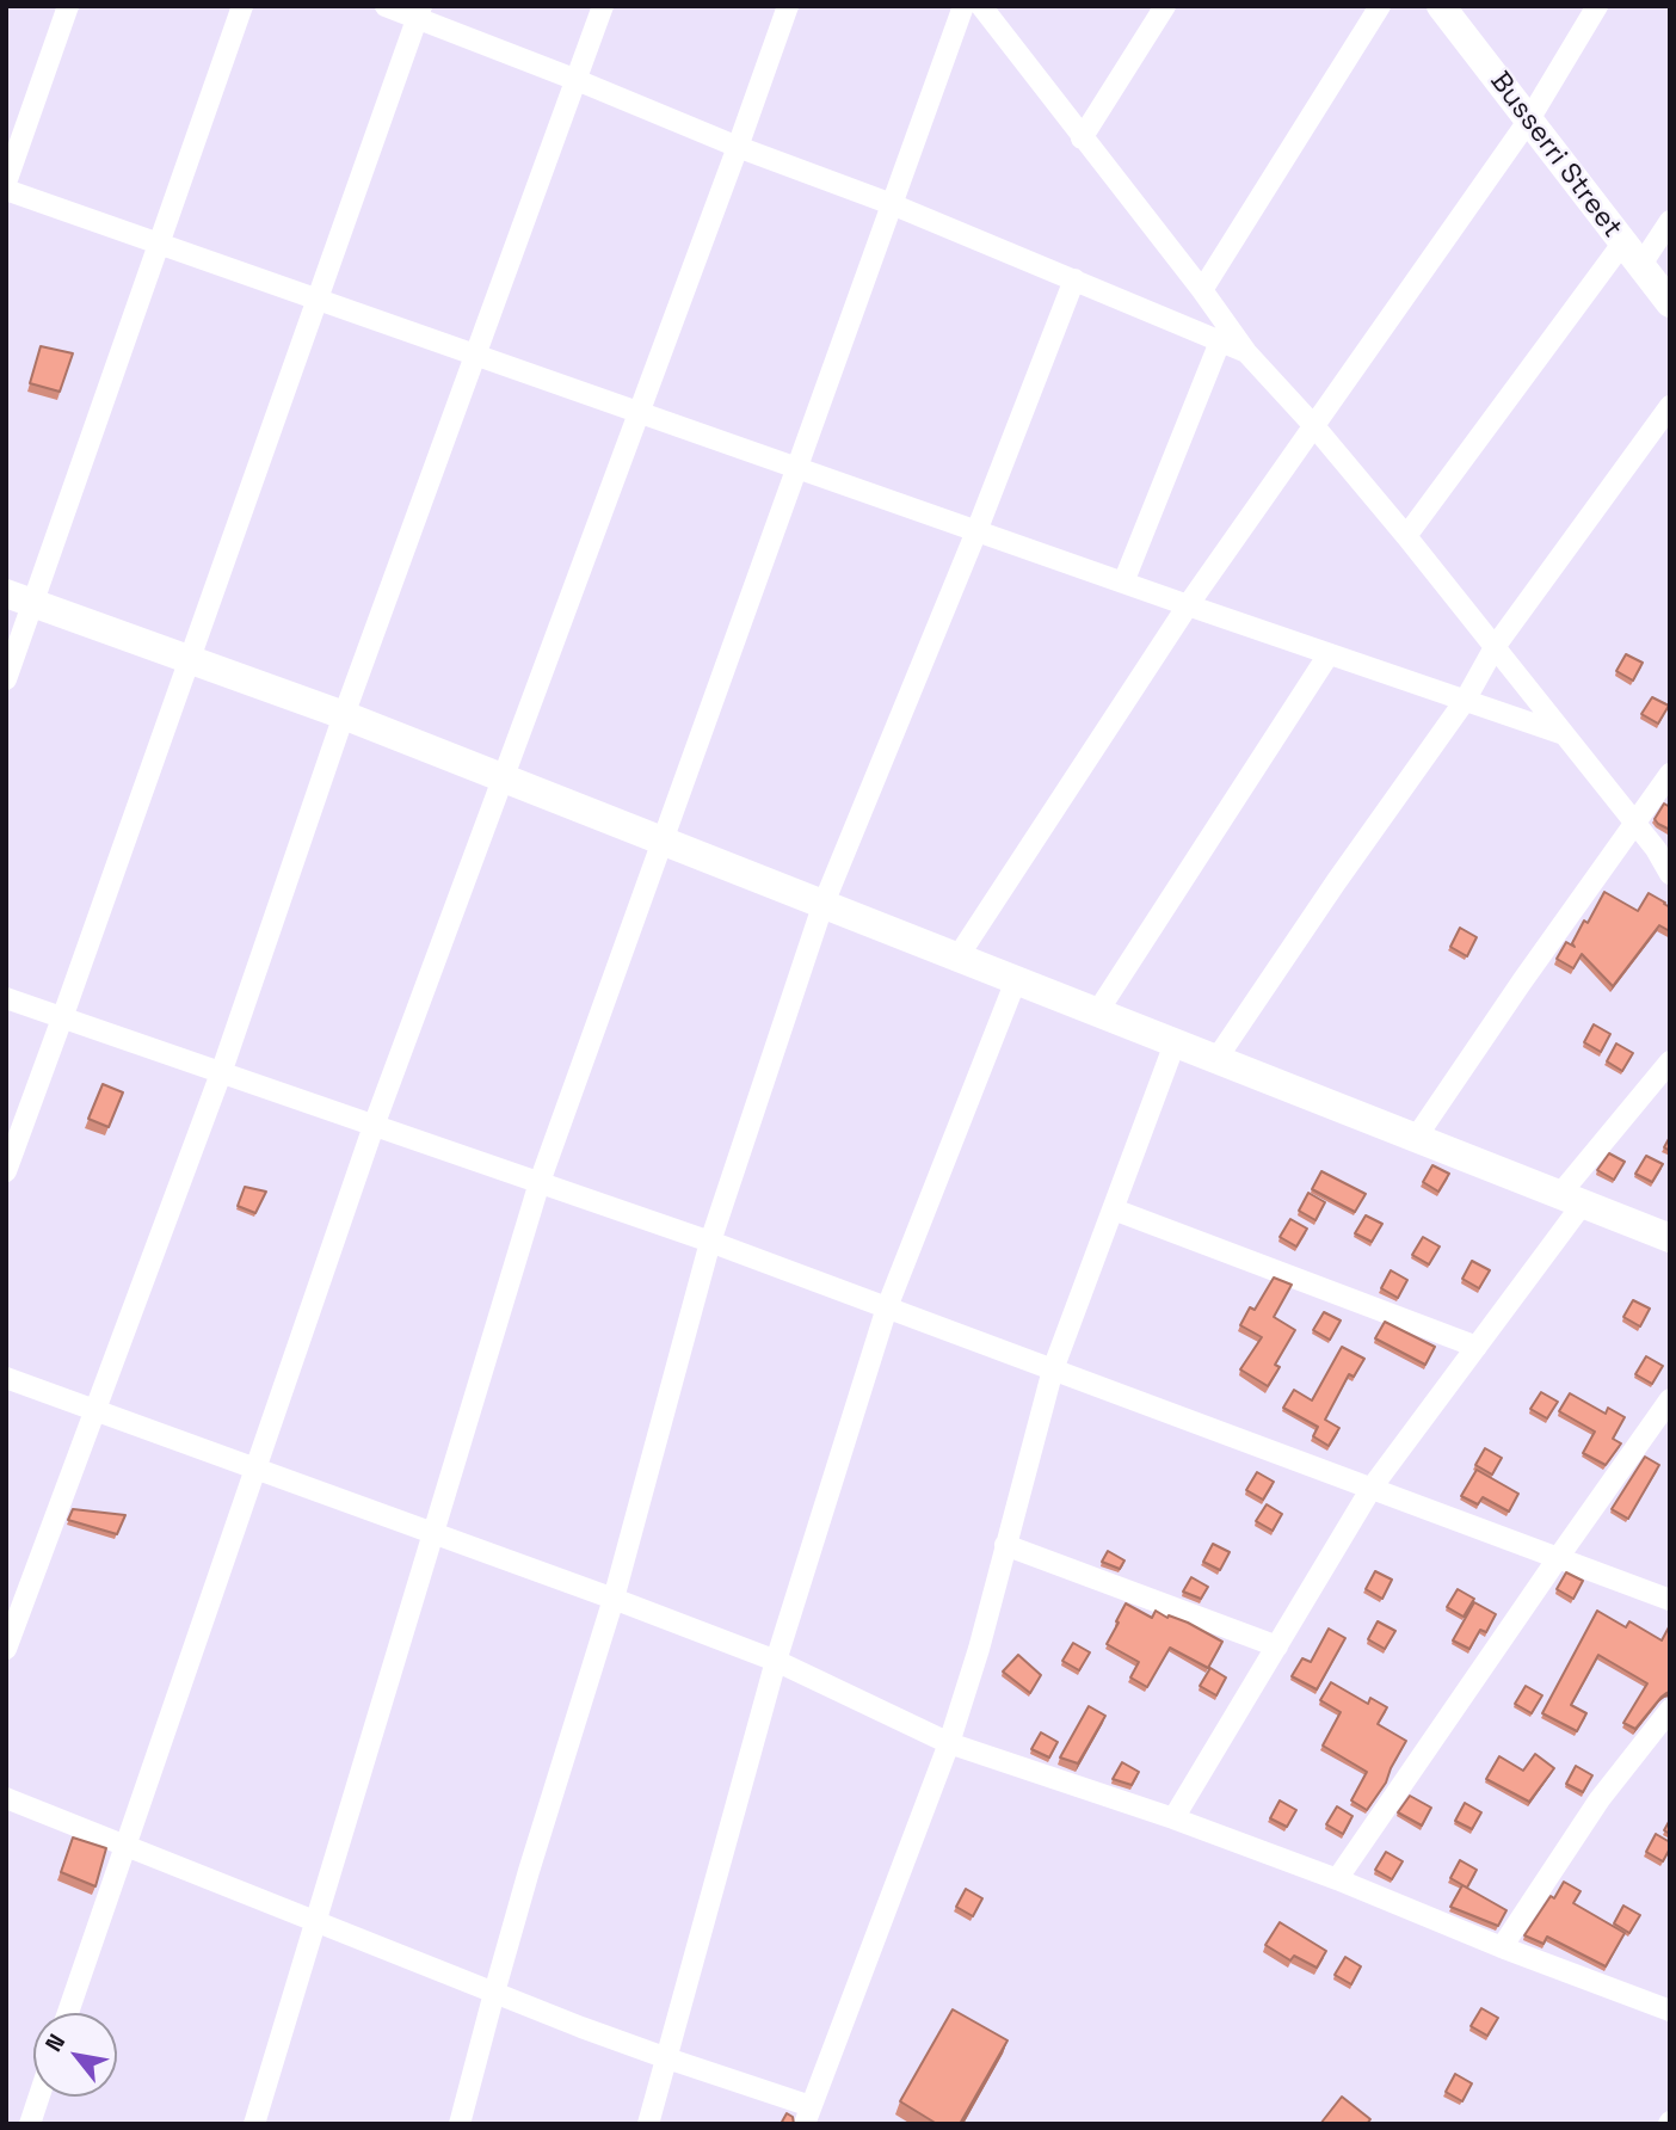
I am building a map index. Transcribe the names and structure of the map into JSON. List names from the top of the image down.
{
  "streets": {
    "street": ["Busserri Street"]
  },
  "north": "top left"
}
